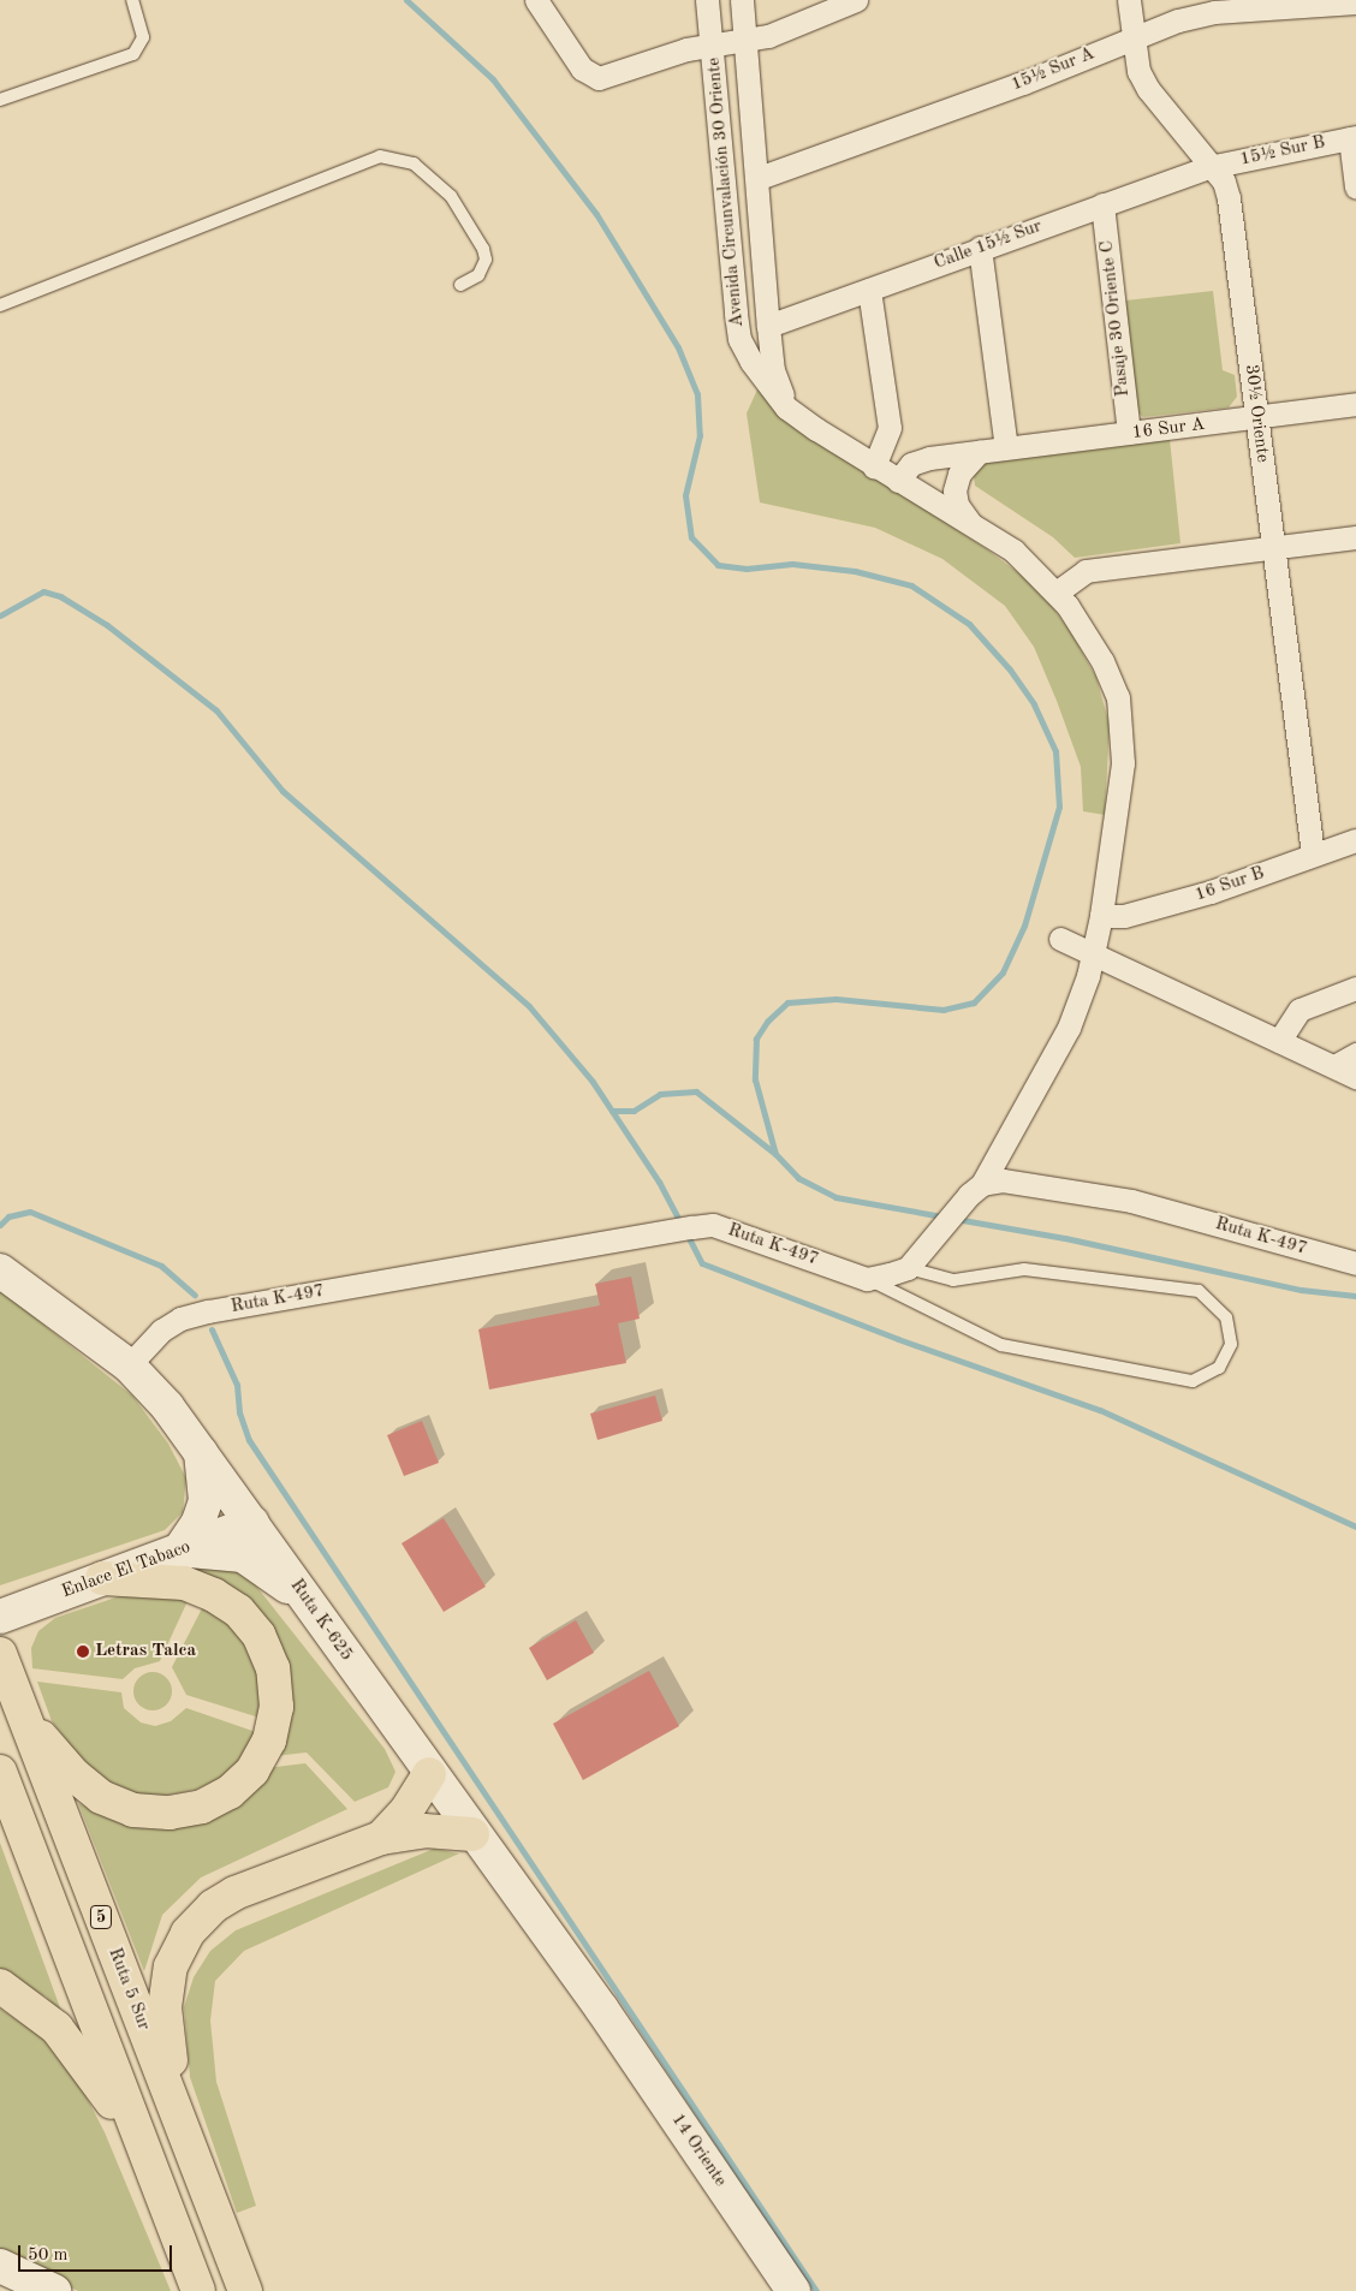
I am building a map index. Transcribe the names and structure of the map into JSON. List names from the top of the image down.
{
  "streets": {
    "highway": ["5", "Ruta 5 Sur"],
    "main road": ["Enlace El Tabaco", "Ruta K-625", "14 Oriente"],
    "street": [
      "15½ Sur A",
      "15½ Sur B",
      "Avenida Circunvalación 30 Oriente",
      "Calle 15½ Sur",
      "Pasaje 30 Oriente C",
      "30½ Oriente",
      "16 Sur A",
      "16 Sur B",
      "Ruta K-497"
    ]
  },
  "crossings": [
    ["15½ Sur A", "Avenida Circunvalación 30 Oriente"],
    ["15½ Sur A", "30½ Oriente"],
    ["15½ Sur B", "Calle 15½ Sur"],
    ["15½ Sur B", "30½ Oriente"],
    ["Avenida Circunvalación 30 Oriente", "Calle 15½ Sur"],
    ["Avenida Circunvalación 30 Oriente", "16 Sur A"],
    ["Avenida Circunvalación 30 Oriente", "16 Sur B"],
    ["Avenida Circunvalación 30 Oriente", "Ruta K-497"],
    ["Calle 15½ Sur", "Pasaje 30 Oriente C"],
    ["Calle 15½ Sur", "30½ Oriente"],
    ["Pasaje 30 Oriente C", "16 Sur A"],
    ["30½ Oriente", "16 Sur A"],
    ["30½ Oriente", "16 Sur B"],
    ["Ruta K-497", "Ruta K-625"],
    ["Enlace El Tabaco", "Ruta K-625"],
    ["Ruta K-625", "14 Oriente"]
  ],
  "places": ["Letras Talca"],
  "scale_bar": "50 m"
}
